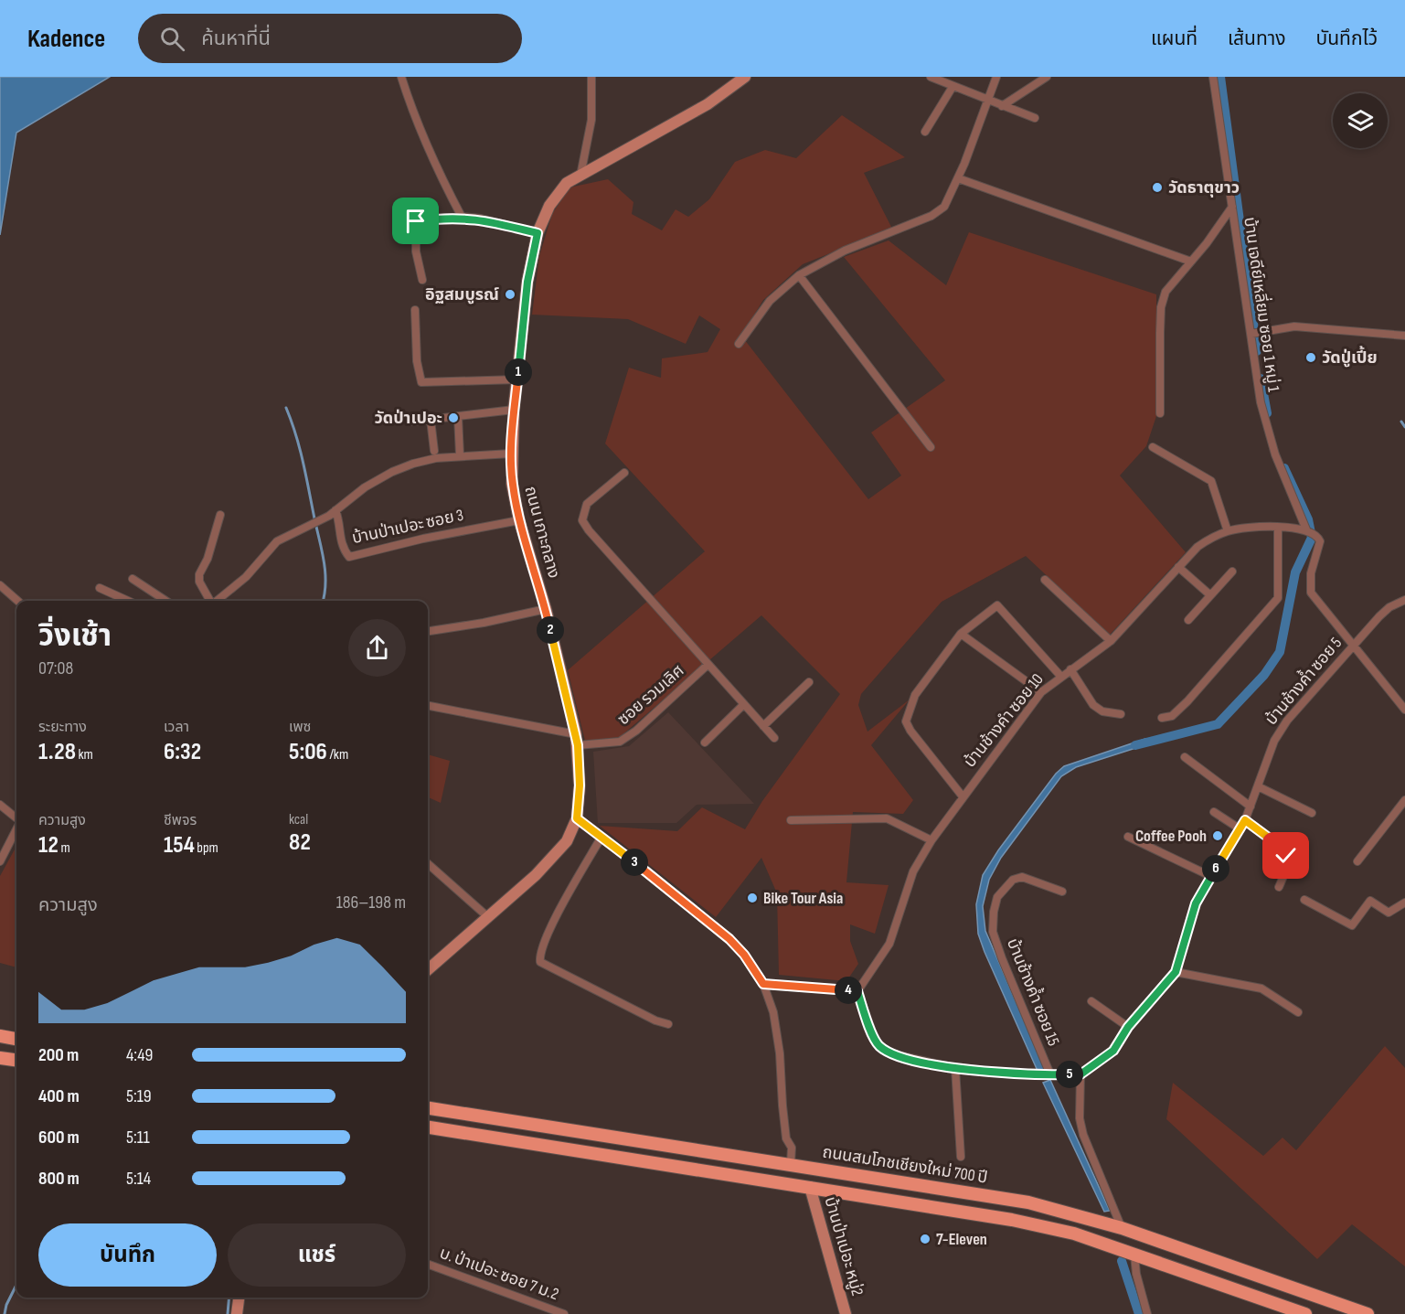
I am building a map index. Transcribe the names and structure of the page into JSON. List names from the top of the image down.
{
  "streets": {
    "main road": ["ถนนสมโภชเชียงใหม่ 700 ปี"],
    "street": [
      "บ้าน เจดีย์เหลี่ยม ซอย 1 หมู่ 1",
      "บ้านป่าเปอะ ซอย 3",
      "ถนน เกาะกลาง",
      "บ้านช้างค้ำ ซอย 5",
      "ซอย รวมเลิศ",
      "บ้านช้างคำ ซอย 10",
      "บ้านช้างค้ำ ซอย 15",
      "บ้านป่าเปอะ หมู่2",
      "บ. ป่าเปอะ ซอย 7 ม.2"
    ]
  },
  "crossings": [
    ["บ้าน เจดีย์เหลี่ยม ซอย 1 หมู่ 1", "บ้านช้างคำ ซอย 10"],
    ["บ้านป่าเปอะ ซอย 3", "ถนน เกาะกลาง"],
    ["ถนน เกาะกลาง", "ซอย รวมเลิศ"]
  ],
  "places": [
    "วัดธาตุขาว",
    "อิฐสมบูรณ์",
    "วัดปู่เปี้ย",
    "วัดป่าเปอะ",
    "Coffee Pooh",
    "Bike Tour Asia",
    "7-Eleven"
  ],
  "page": {
    "header": "Kadence",
    "search": "ค้นหาที่นี่",
    "nav": ["แผนที่", "เส้นทาง", "บันทึกไว้"],
    "pins": [
      "1",
      "2",
      "3",
      "6",
      "4",
      "5"
    ],
    "heading": ["วิ่งเช้า", "07:08"],
    "stats": [
      ["ระยะทาง", "1.28 km"],
      ["เวลา", "6:32"],
      ["เพซ", "5:06 /km"],
      ["ความสูง", "12 m"],
      ["ชีพจร", "154 bpm"],
      ["kcal", "82"]
    ],
    "chart": ["ความสูง", "186–198 m"],
    "list": [
      {
        "name": "200 m",
        "note": "4:49"
      },
      {
        "name": "400 m",
        "note": "5:19"
      },
      {
        "name": "600 m",
        "note": "5:11"
      },
      {
        "name": "800 m",
        "note": "5:14"
      }
    ],
    "buttons": ["บันทึก", "แชร์"]
  }
}
